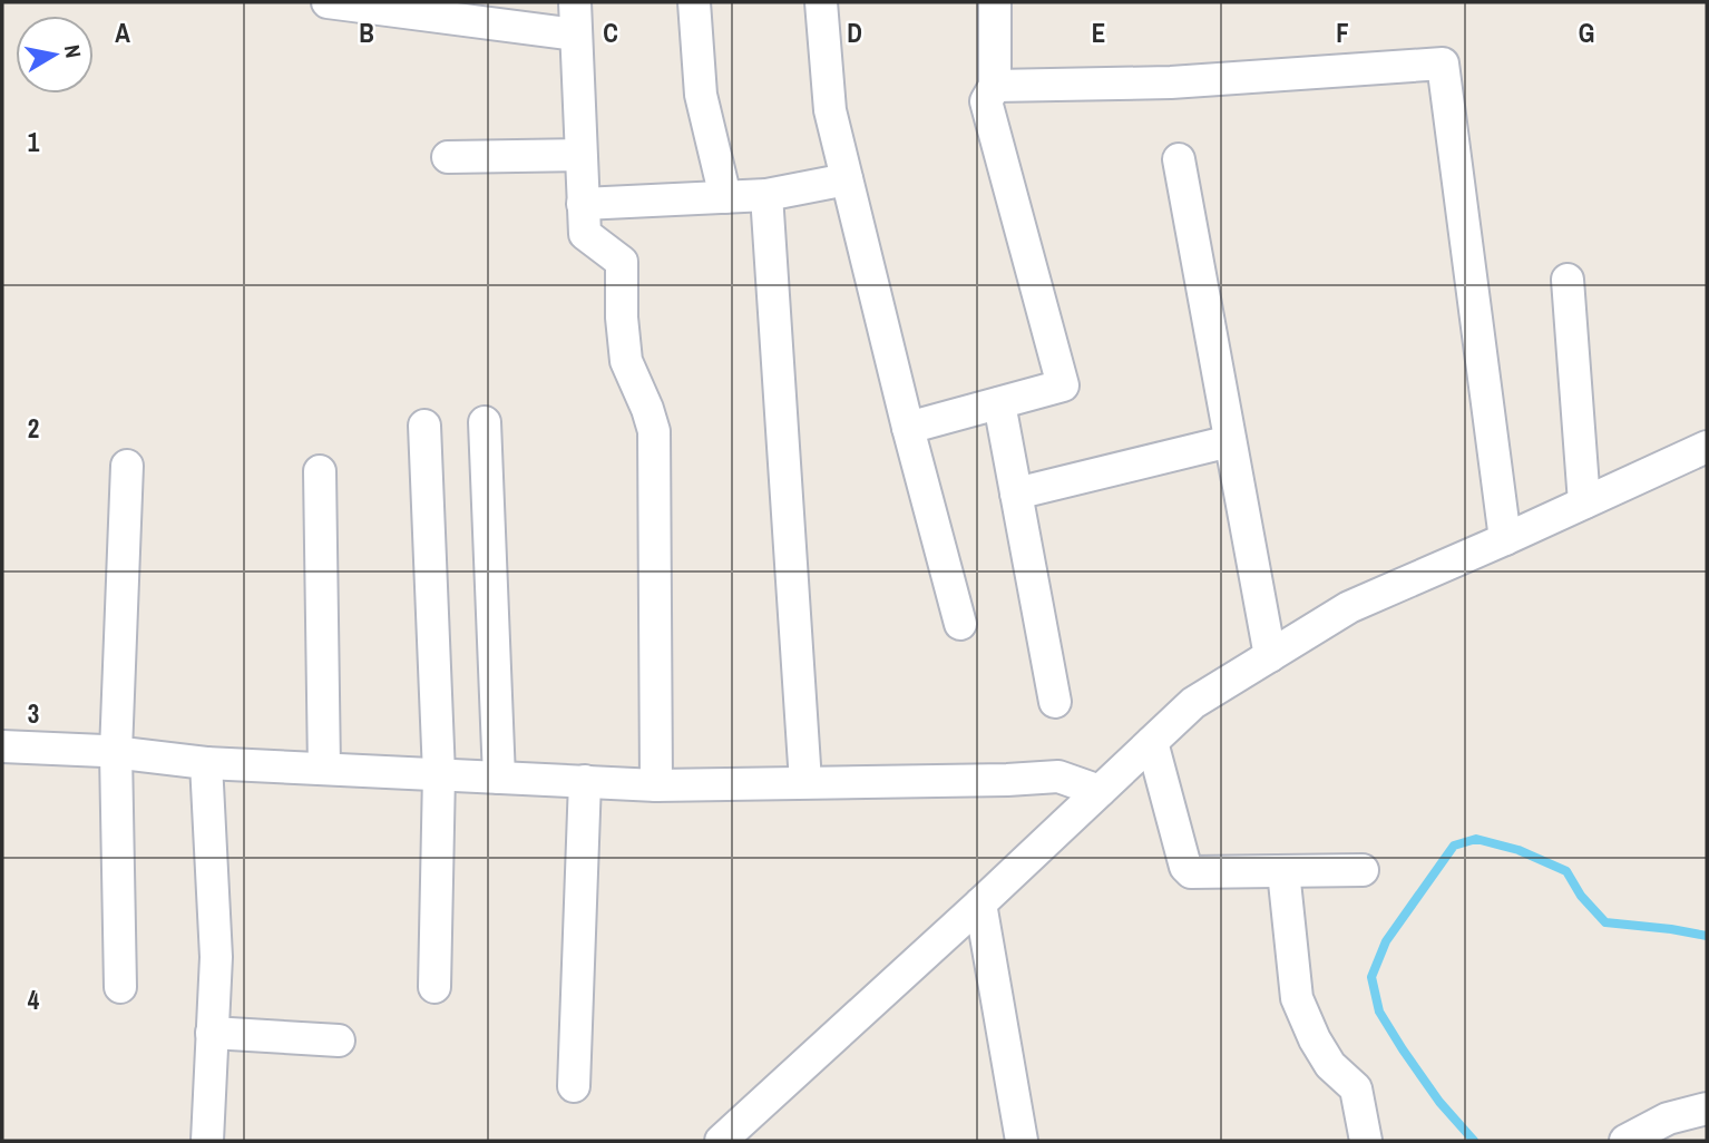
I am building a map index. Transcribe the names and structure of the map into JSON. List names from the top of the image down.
{
  "north": "right",
  "grid": {
    "columns": [
      "A",
      "B",
      "C",
      "D",
      "E",
      "F",
      "G"
    ],
    "rows": [
      "1",
      "2",
      "3",
      "4"
    ]
  }
}
